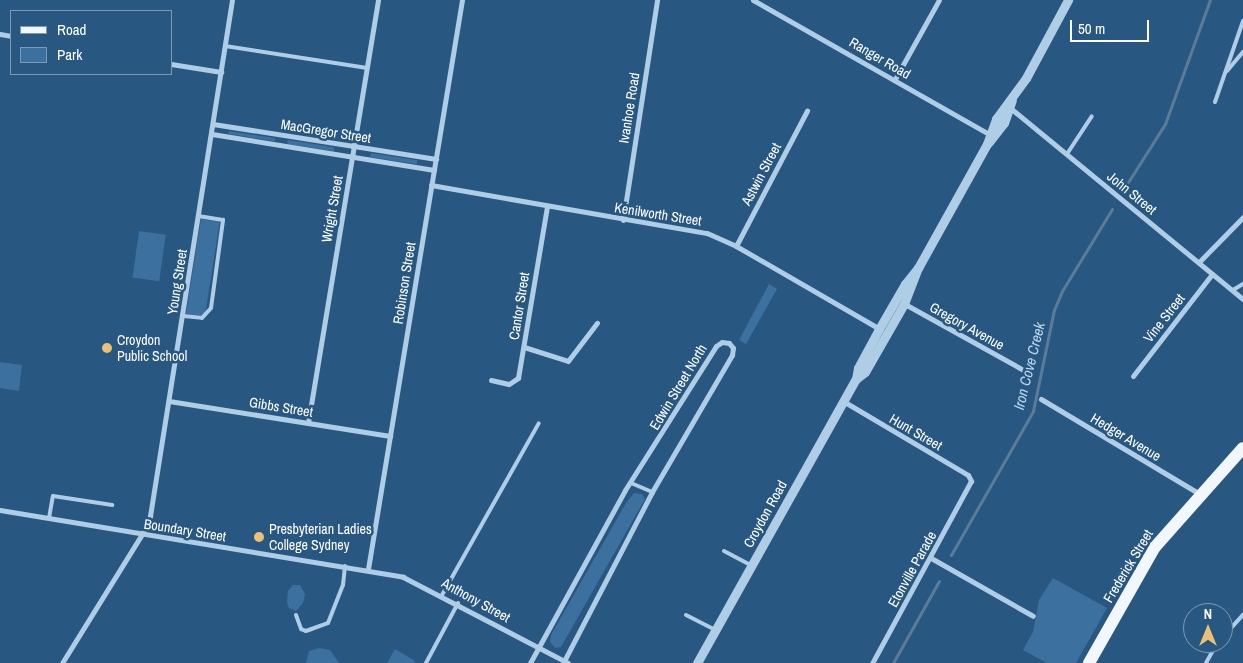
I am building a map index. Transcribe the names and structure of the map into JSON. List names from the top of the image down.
{
  "streets": {
    "main road": ["Frederick Street"],
    "street": [
      "Ranger Road",
      "Ivanhoe Road",
      "MacGregor Street",
      "Astwin Street",
      "John Street",
      "Wright Street",
      "Kenilworth Street",
      "Young Street",
      "Robinson Street",
      "Cantor Street",
      "Vine Street",
      "Gregory Avenue",
      "Edwin Street North",
      "Gibbs Street",
      "Hunt Street",
      "Hedger Avenue",
      "Croydon Road",
      "Boundary Street",
      "Etonville Parade",
      "Anthony Street"
    ]
  },
  "crossings": [
    ["Ranger Road", "Croydon Road"],
    ["Ivanhoe Road", "Kenilworth Street"],
    ["MacGregor Street", "Wright Street"],
    ["MacGregor Street", "Young Street"],
    ["MacGregor Street", "Robinson Street"],
    ["Astwin Street", "Kenilworth Street"],
    ["John Street", "Vine Street"],
    ["John Street", "Croydon Road"],
    ["Wright Street", "Gibbs Street"],
    ["Kenilworth Street", "Robinson Street"],
    ["Kenilworth Street", "Cantor Street"],
    ["Kenilworth Street", "Croydon Road"],
    ["Young Street", "Gibbs Street"],
    ["Young Street", "Boundary Street"],
    ["Robinson Street", "Gibbs Street"],
    ["Robinson Street", "Boundary Street"],
    ["Robinson Street", "Anthony Street"],
    ["Gregory Avenue", "Croydon Road"],
    ["Edwin Street North", "Anthony Street"],
    ["Hunt Street", "Croydon Road"],
    ["Hunt Street", "Etonville Parade"],
    ["Hedger Avenue", "Frederick Street"],
    ["Boundary Street", "Anthony Street"]
  ],
  "water": ["Iron Cove Creek"],
  "places": ["Croydon Public School", "Presbyterian Ladies College Sydney"],
  "legend": ["Road", "Park"],
  "scale_bar": "50 m",
  "north": "top"
}
